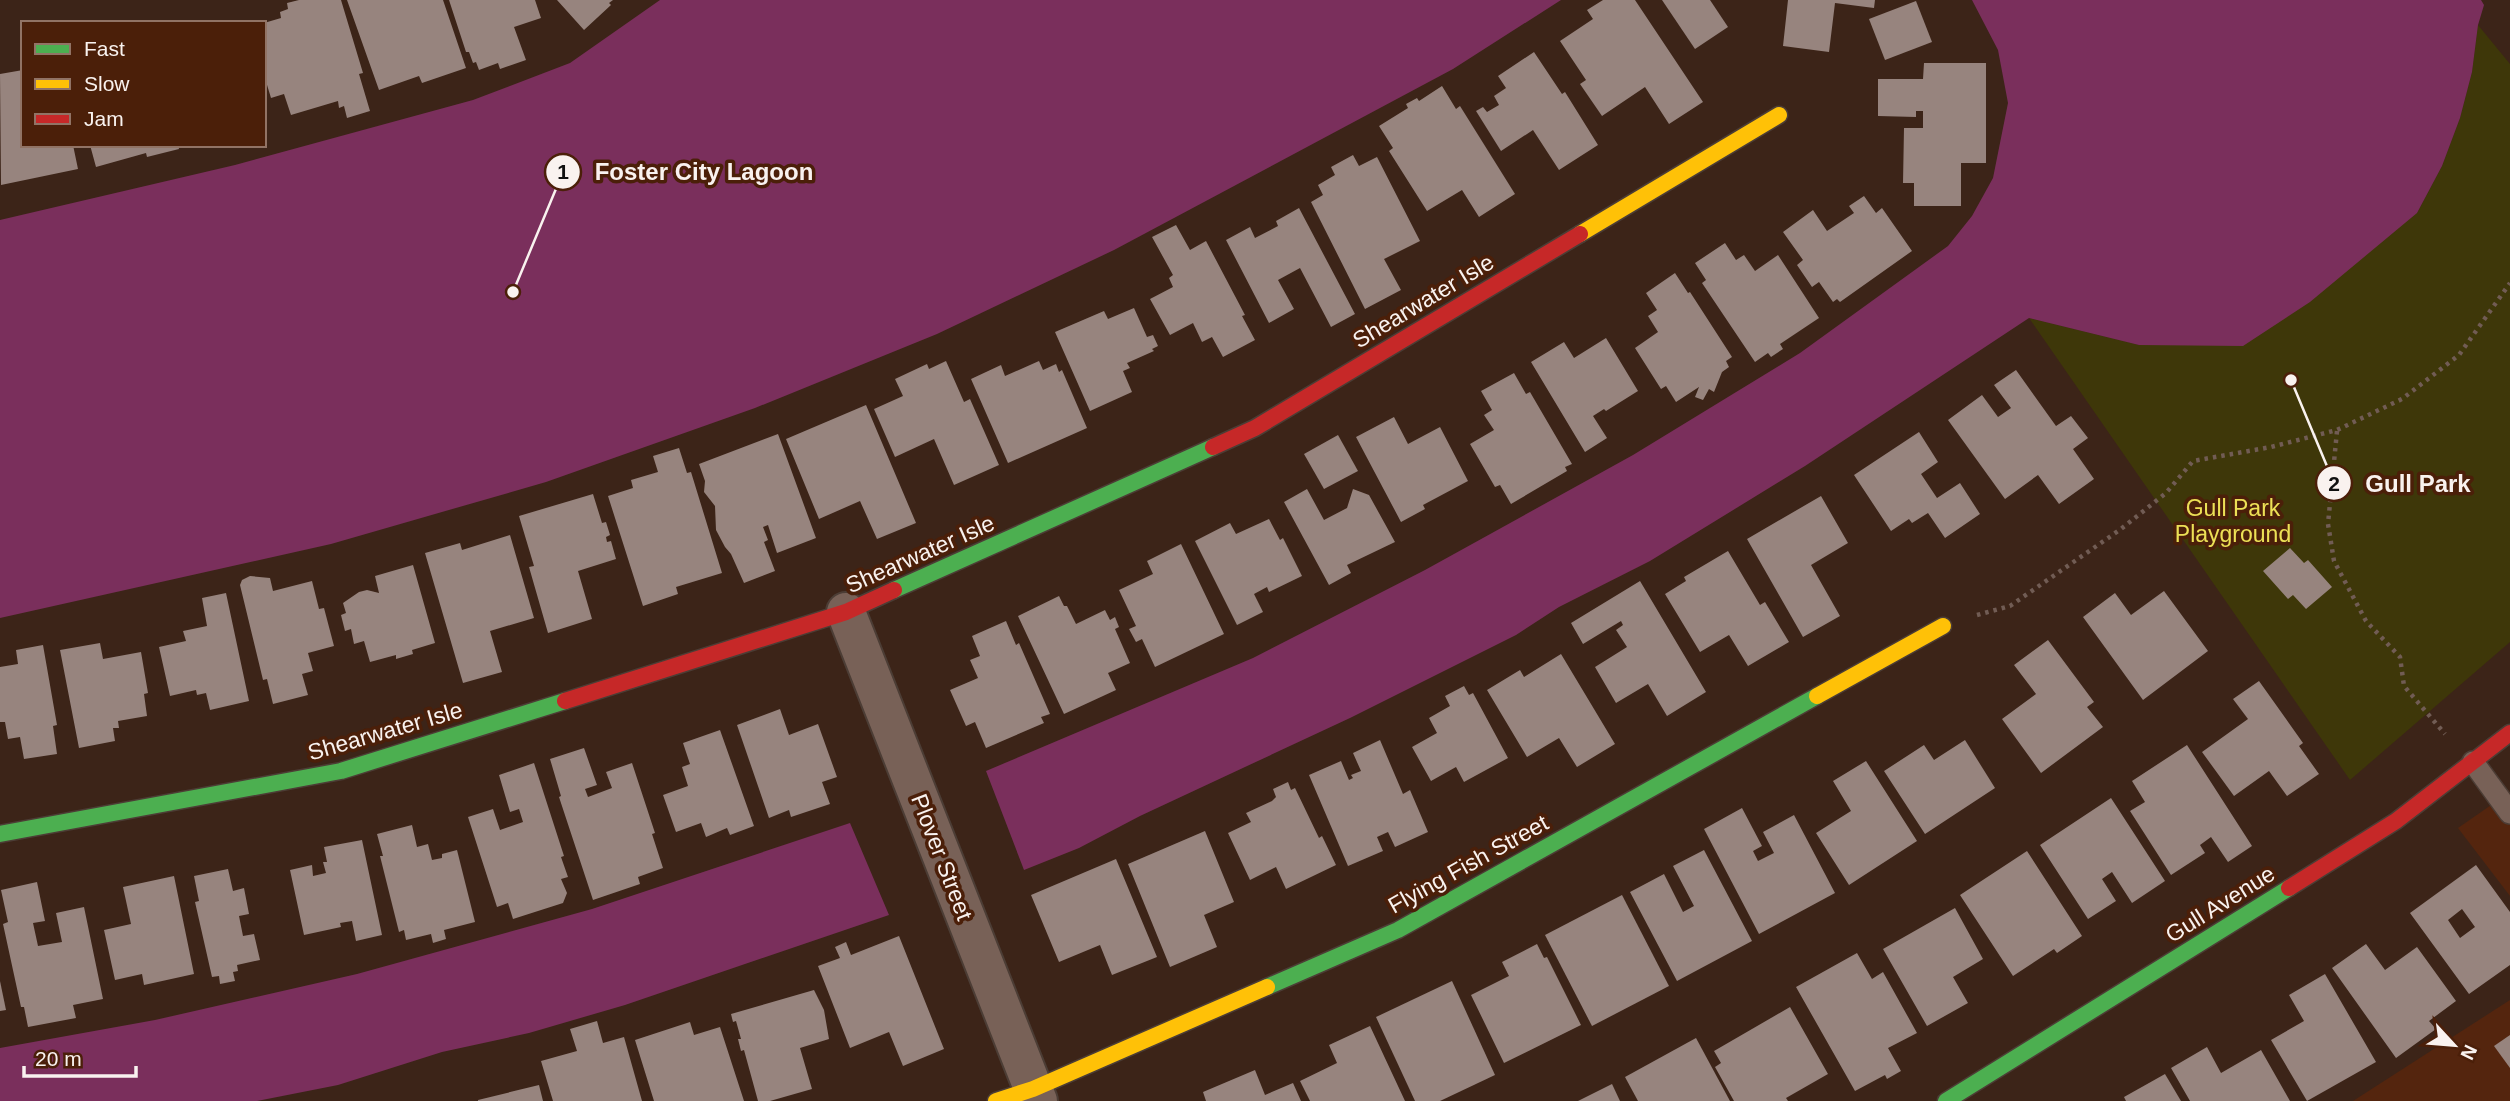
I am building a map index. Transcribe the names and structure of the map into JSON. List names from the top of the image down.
{
  "streets": {
    "street": [
      "Shearwater Isle",
      "Plover Street",
      "Flying Fish Street",
      "Gull Avenue"
    ]
  },
  "crossings": [
    ["Shearwater Isle", "Plover Street"],
    ["Plover Street", "Flying Fish Street"]
  ],
  "parks": ["Gull Park Playground"],
  "places": ["Foster City Lagoon", "Gull Park"],
  "legend": ["Fast", "Slow", "Jam"],
  "scale_bar": "20 m",
  "north": "bottom right"
}
